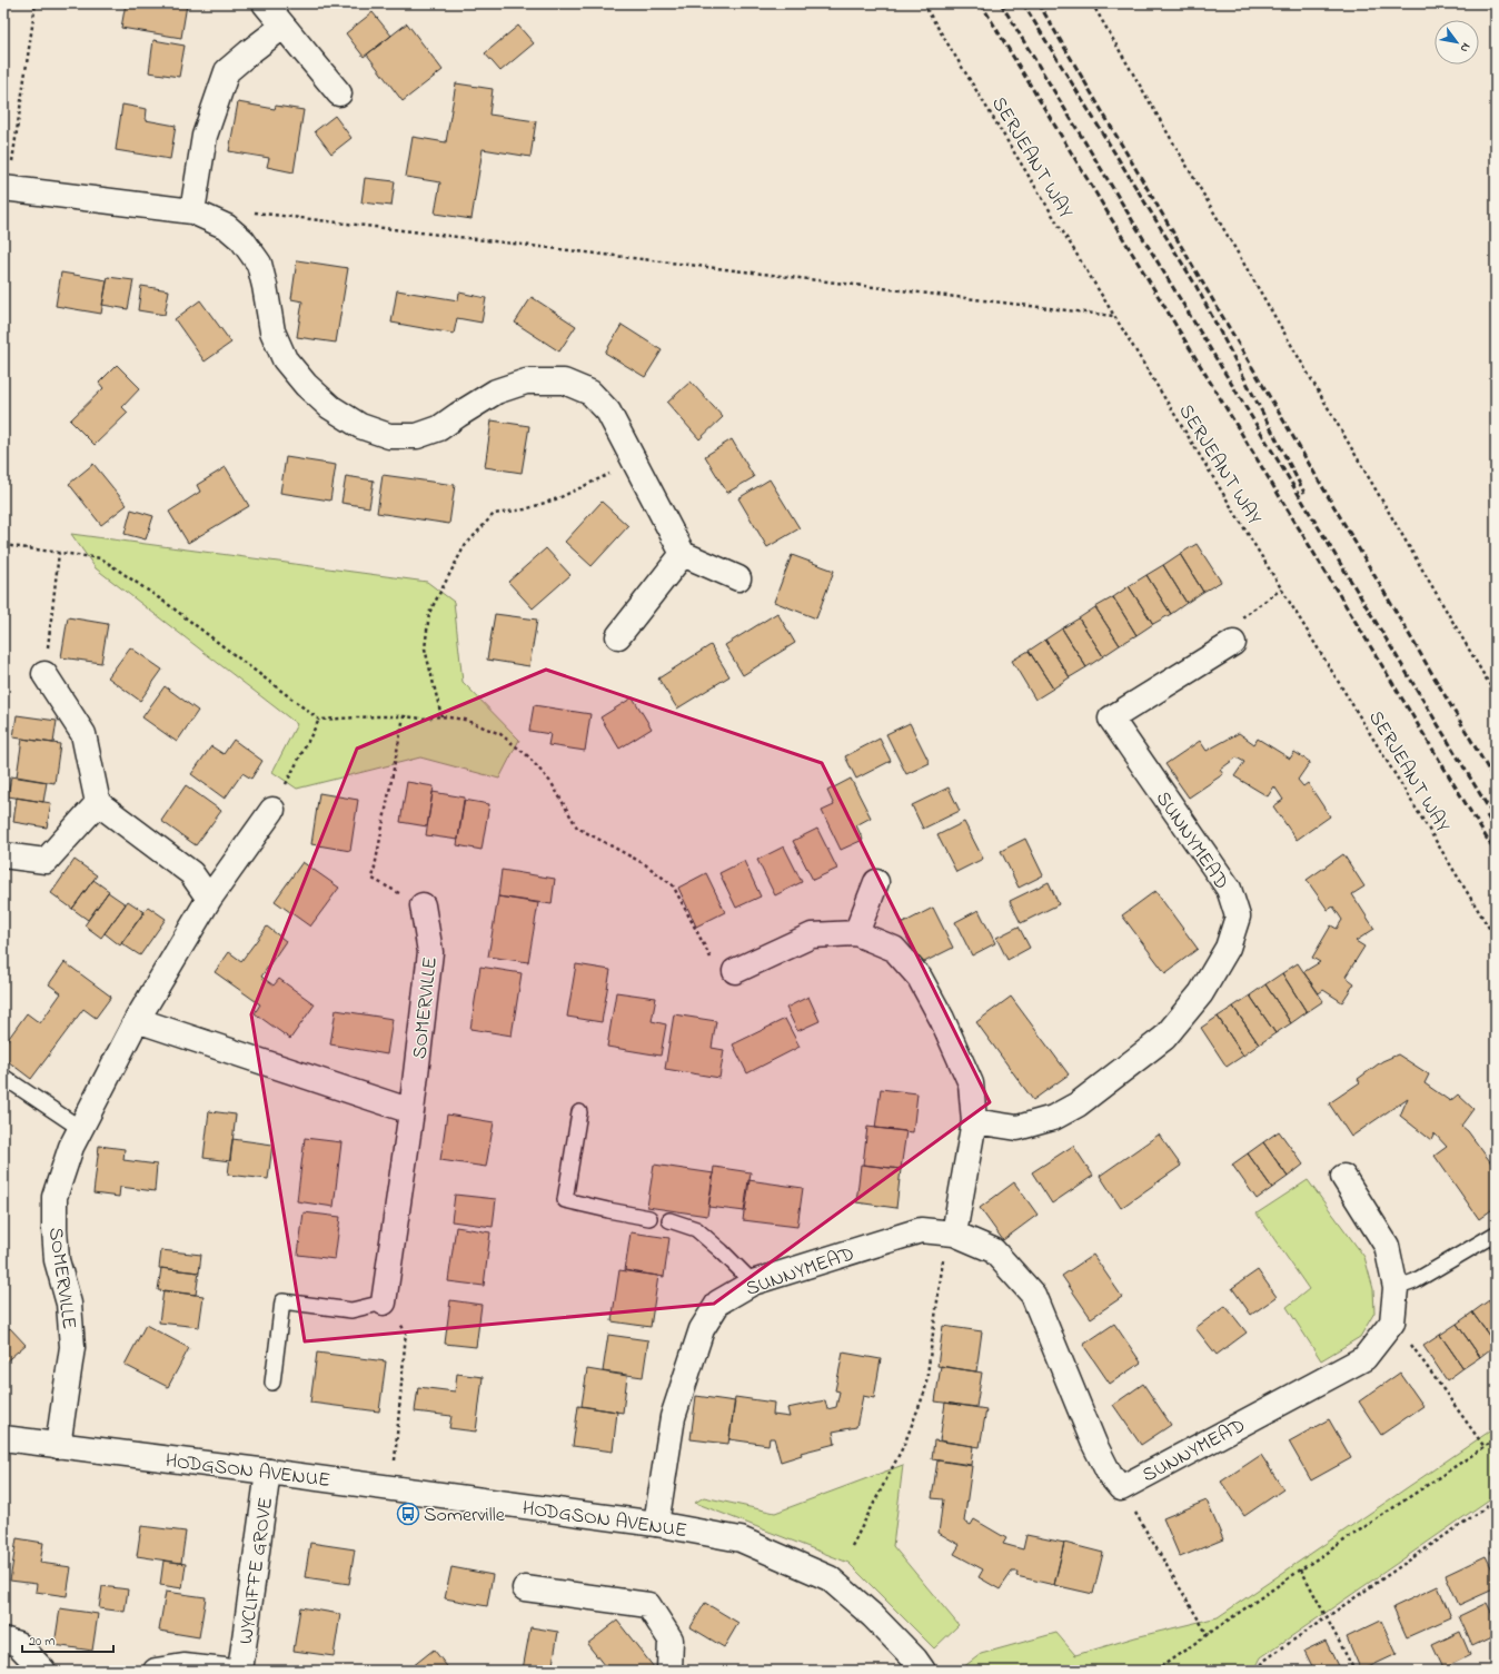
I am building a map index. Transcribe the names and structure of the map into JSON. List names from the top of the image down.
{
  "streets": {
    "street": [
      "SUNNYMEAD",
      "SOMERVILLE",
      "HODGSON AVENUE",
      "WYCLIFFE GROVE"
    ],
    "path": ["SERJEANT WAY"]
  },
  "crossings": [
    ["SUNNYMEAD", "HODGSON AVENUE"],
    ["SOMERVILLE", "HODGSON AVENUE"],
    ["HODGSON AVENUE", "WYCLIFFE GROVE"]
  ],
  "places": {
    "bus stop": ["Somerville"]
  },
  "scale_bar": "20 m",
  "north": "bottom right"
}
